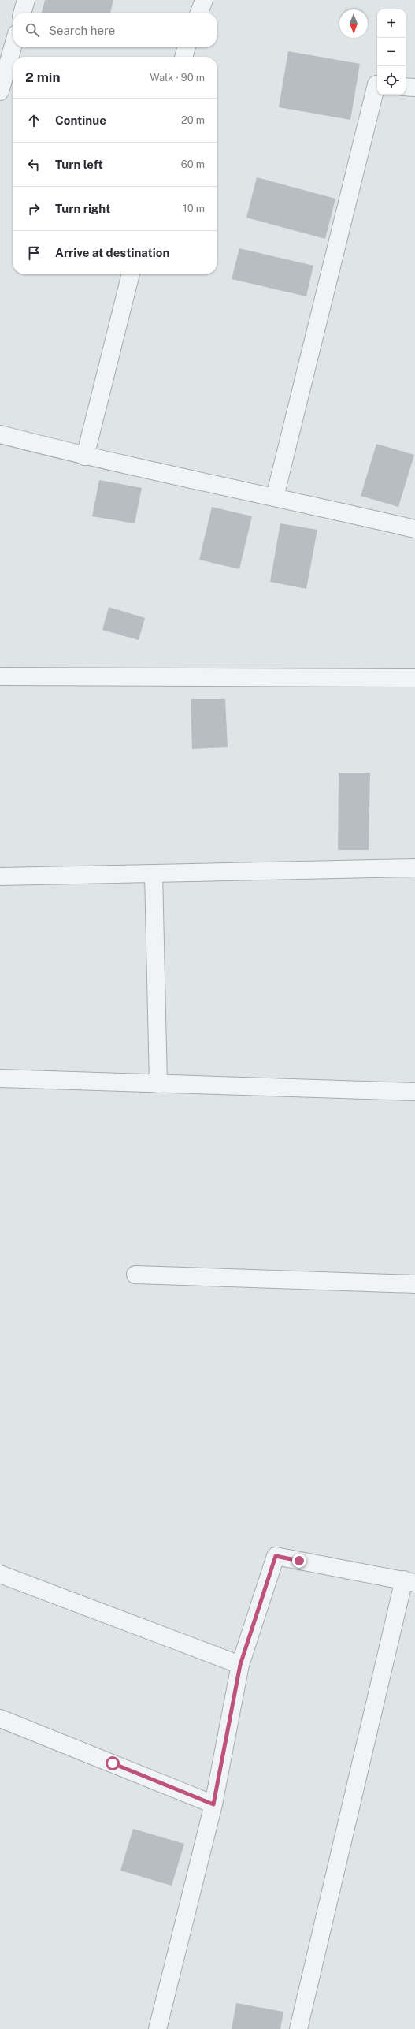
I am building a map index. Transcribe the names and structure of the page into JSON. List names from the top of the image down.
{
  "north": "bottom",
  "page": {
    "map_buttons": ["+", "−"],
    "search": "Search here",
    "heading": ["2 min", "Walk · 90 m"],
    "list": [
      ["Continue", "20 m"],
      ["Turn left", "60 m"],
      ["Turn right", "10 m"],
      "Arrive at destination"
    ]
  }
}
